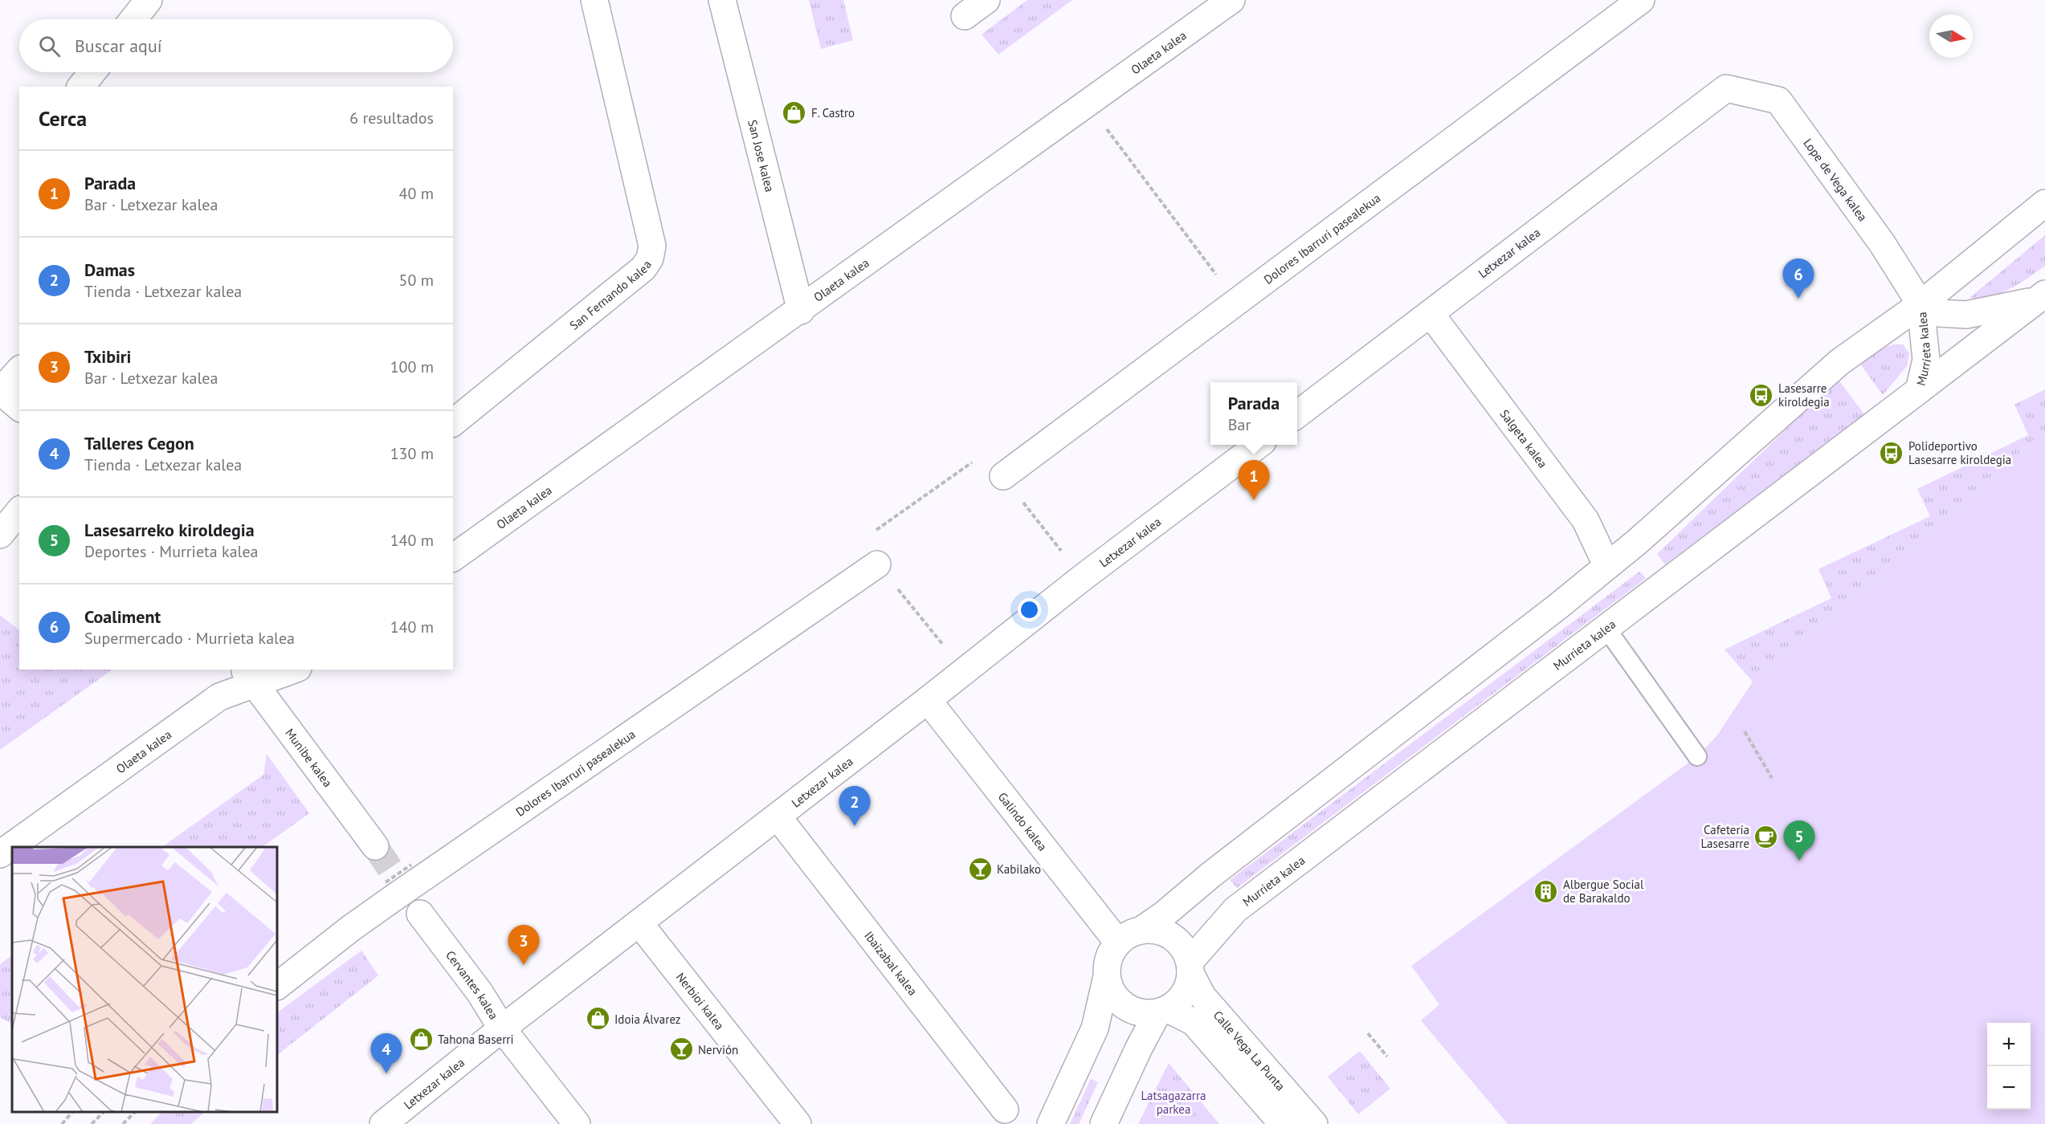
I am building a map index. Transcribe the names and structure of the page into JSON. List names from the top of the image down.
{
  "streets": {
    "street": [
      "Olaeta kalea",
      "San Jose kalea",
      "Lope de Vega kalea",
      "Dolores Ibarruri pasealekua",
      "Letxezar kalea",
      "San Fernando kalea",
      "Murrieta kalea",
      "Salgeta kalea",
      "Munibe kalea",
      "Galindo kalea",
      "Ibaizabal kalea",
      "Cervantes kalea",
      "Nerbioi kalea",
      "Calle Vega La Punta"
    ]
  },
  "crossings": [
    ["Olaeta kalea", "San Jose kalea"],
    ["Olaeta kalea", "Munibe kalea"],
    ["Lope de Vega kalea", "Letxezar kalea"],
    ["Lope de Vega kalea", "Murrieta kalea"],
    ["Letxezar kalea", "Salgeta kalea"],
    ["Letxezar kalea", "Galindo kalea"],
    ["Letxezar kalea", "Ibaizabal kalea"],
    ["Letxezar kalea", "Cervantes kalea"],
    ["Letxezar kalea", "Nerbioi kalea"],
    ["Murrieta kalea", "Salgeta kalea"],
    ["Murrieta kalea", "Galindo kalea"],
    ["Murrieta kalea", "Calle Vega La Punta"],
    ["Galindo kalea", "Calle Vega La Punta"]
  ],
  "parks": ["Latsagazarra parkea"],
  "places": {
    "shop": ["F. Castro", "Idoia Álvarez", "Tahona Baserri"],
    "bus stop": ["Lasesarre kiroldegia", "Polideportivo Lasesarre kiroldegia"],
    "cafe": ["Cafetería Lasesarre"],
    "bar": ["Kabilako", "Nervión"],
    "building": ["Albergue Social de Barakaldo"]
  },
  "north": "right",
  "page": {
    "search": "Buscar aquí",
    "heading": ["Cerca", "6 resultados"],
    "list": [
      {
        "mark": "1",
        "name": "Parada",
        "note": "Bar · Letxezar kalea",
        "value": "40 m"
      },
      {
        "mark": "2",
        "name": "Damas",
        "note": "Tienda · Letxezar kalea",
        "value": "50 m"
      },
      {
        "mark": "3",
        "name": "Txibiri",
        "note": "Bar · Letxezar kalea",
        "value": "100 m"
      },
      {
        "mark": "4",
        "name": "Talleres Cegon",
        "note": "Tienda · Letxezar kalea",
        "value": "130 m"
      },
      {
        "mark": "5",
        "name": "Lasesarreko kiroldegia",
        "note": "Deportes · Murrieta kalea",
        "value": "140 m"
      },
      {
        "mark": "6",
        "name": "Coaliment",
        "note": "Supermercado · Murrieta kalea",
        "value": "140 m"
      }
    ],
    "pins": [
      "6",
      "1",
      "2",
      "5",
      "3",
      "4"
    ],
    "popup": ["Parada", "Bar"],
    "map_buttons": ["+", "−"]
  }
}
